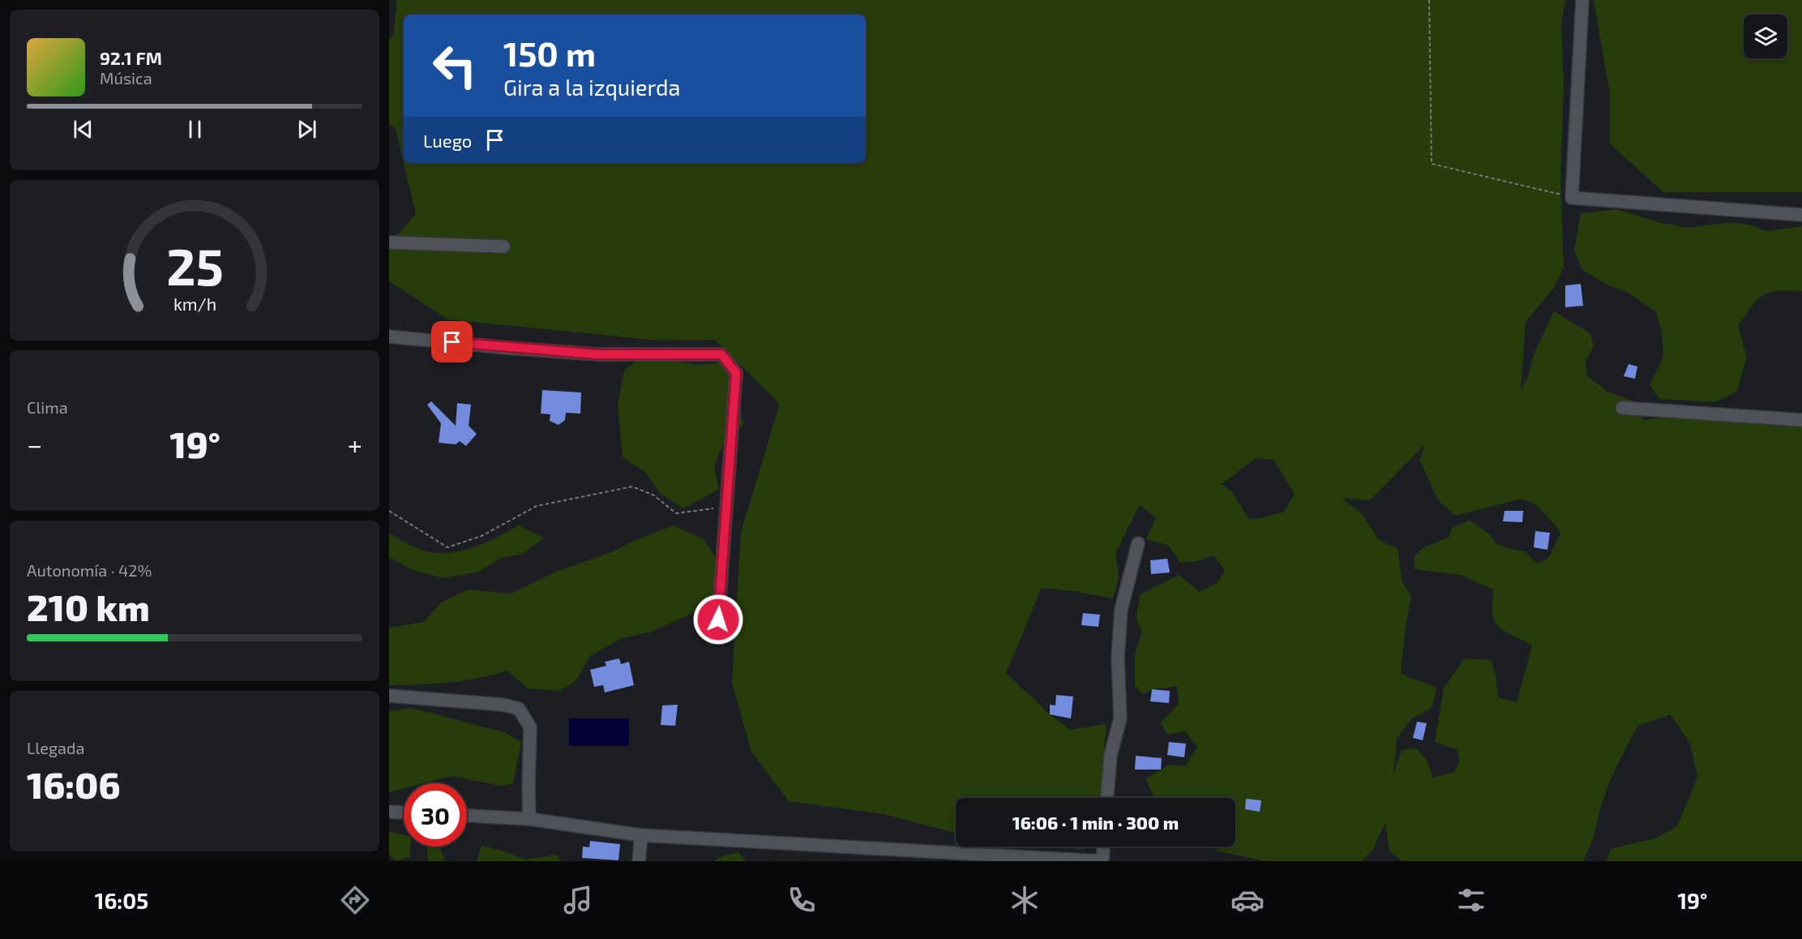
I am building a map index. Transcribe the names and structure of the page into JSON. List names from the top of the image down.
{
  "page": {
    "turn": ["150 m", "Gira a la izquierda"],
    "song": ["92.1 FM", "Música"],
    "then": "Luego",
    "tile": [
      "Clima",
      ["Autonomía · 42%", "210 km"],
      ["Llegada", "16:06"]
    ],
    "heat": ["−", "19°", "+"],
    "limit": "30",
    "trip": "16:06 · 1 min · 300 m",
    "tabs": ["16:05", "19°"],
    "gauge": ["25", "km/h"]
  }
}
